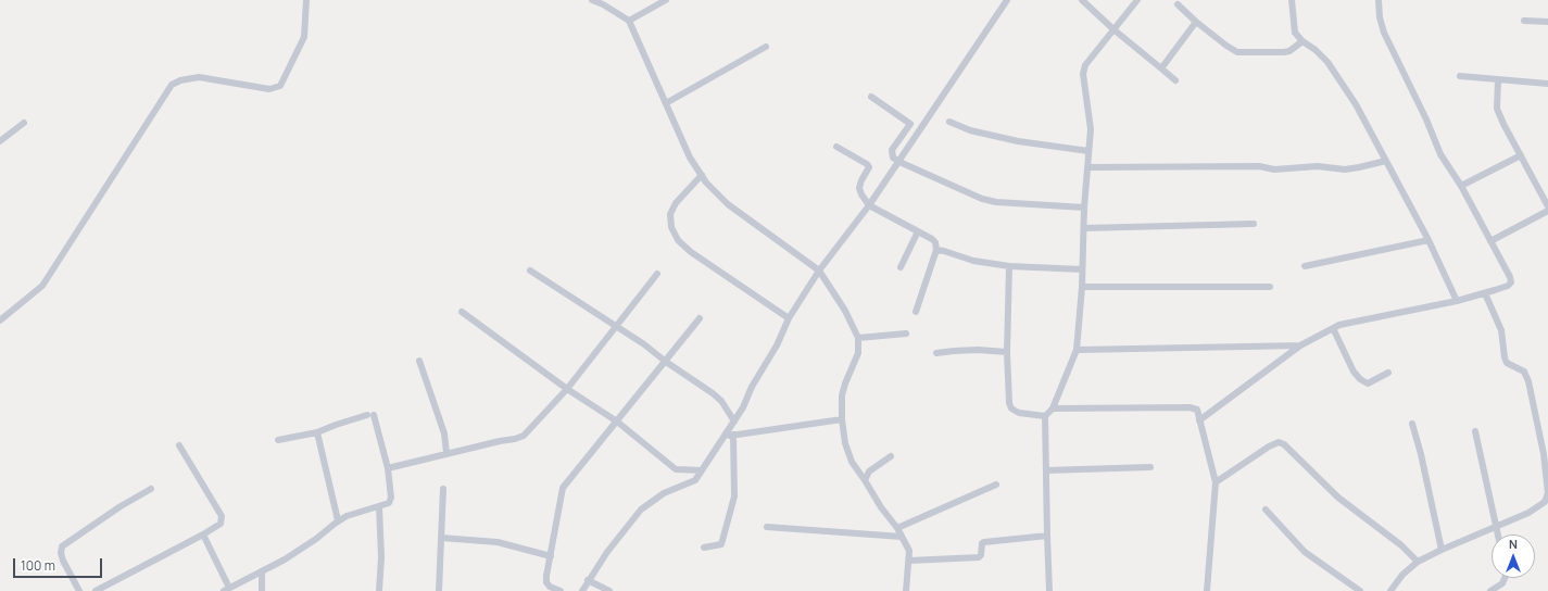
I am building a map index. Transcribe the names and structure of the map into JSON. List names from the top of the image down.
{
  "scale_bar": "100 m",
  "north": "top"
}
